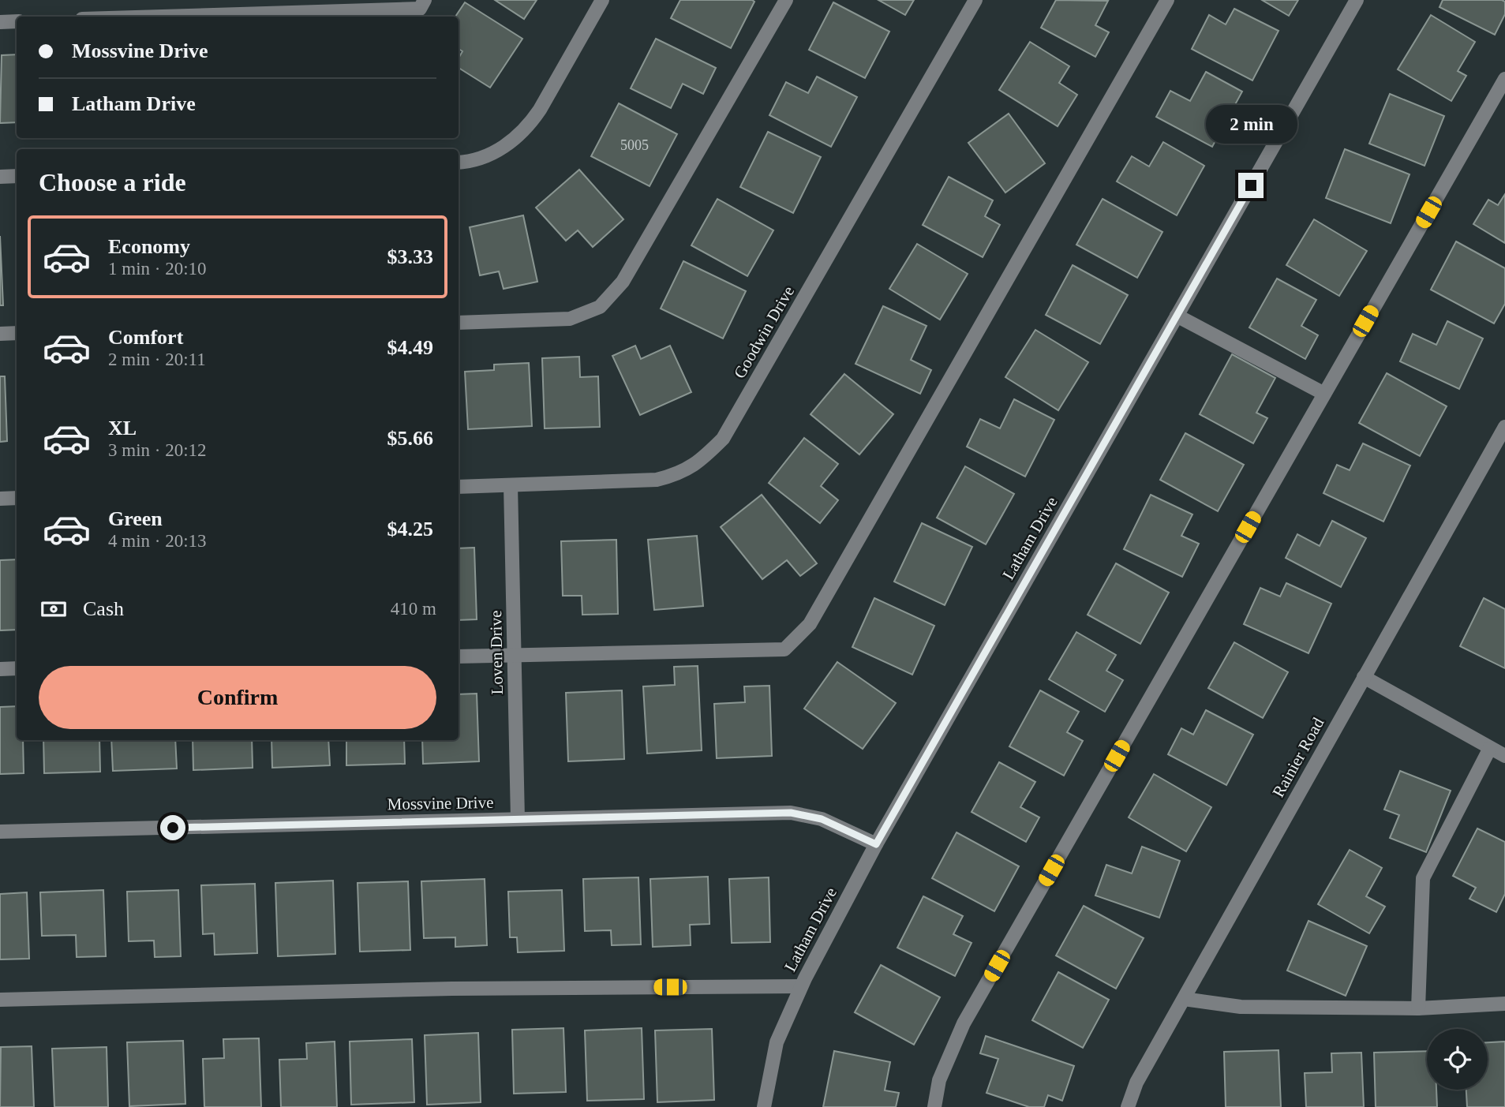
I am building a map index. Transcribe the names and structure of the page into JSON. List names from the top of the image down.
{
  "streets": {
    "street": [
      "Goodwin Drive",
      "Latham Drive",
      "Loven Drive",
      "Rainier Road",
      "Mossvine Drive"
    ]
  },
  "crossings": [
    ["Goodwin Drive", "Loven Drive"],
    ["Latham Drive", "Mossvine Drive"],
    ["Loven Drive", "Mossvine Drive"]
  ],
  "house_numbers": ["5005"],
  "page": {
    "banner": ["Mossvine Drive", "Latham Drive"],
    "bubble": "2 min",
    "heading": "Choose a ride",
    "list": [
      {
        "name": "Economy",
        "note": "1 min · 20:10",
        "value": "$3.33"
      },
      {
        "name": "Comfort",
        "note": "2 min · 20:11",
        "value": "$4.49"
      },
      {
        "name": "XL",
        "note": "3 min · 20:12",
        "value": "$5.66"
      },
      {
        "name": "Green",
        "note": "4 min · 20:13",
        "value": "$4.25"
      }
    ],
    "pay": ["Cash", "410 m"],
    "buttons": "Confirm"
  }
}
